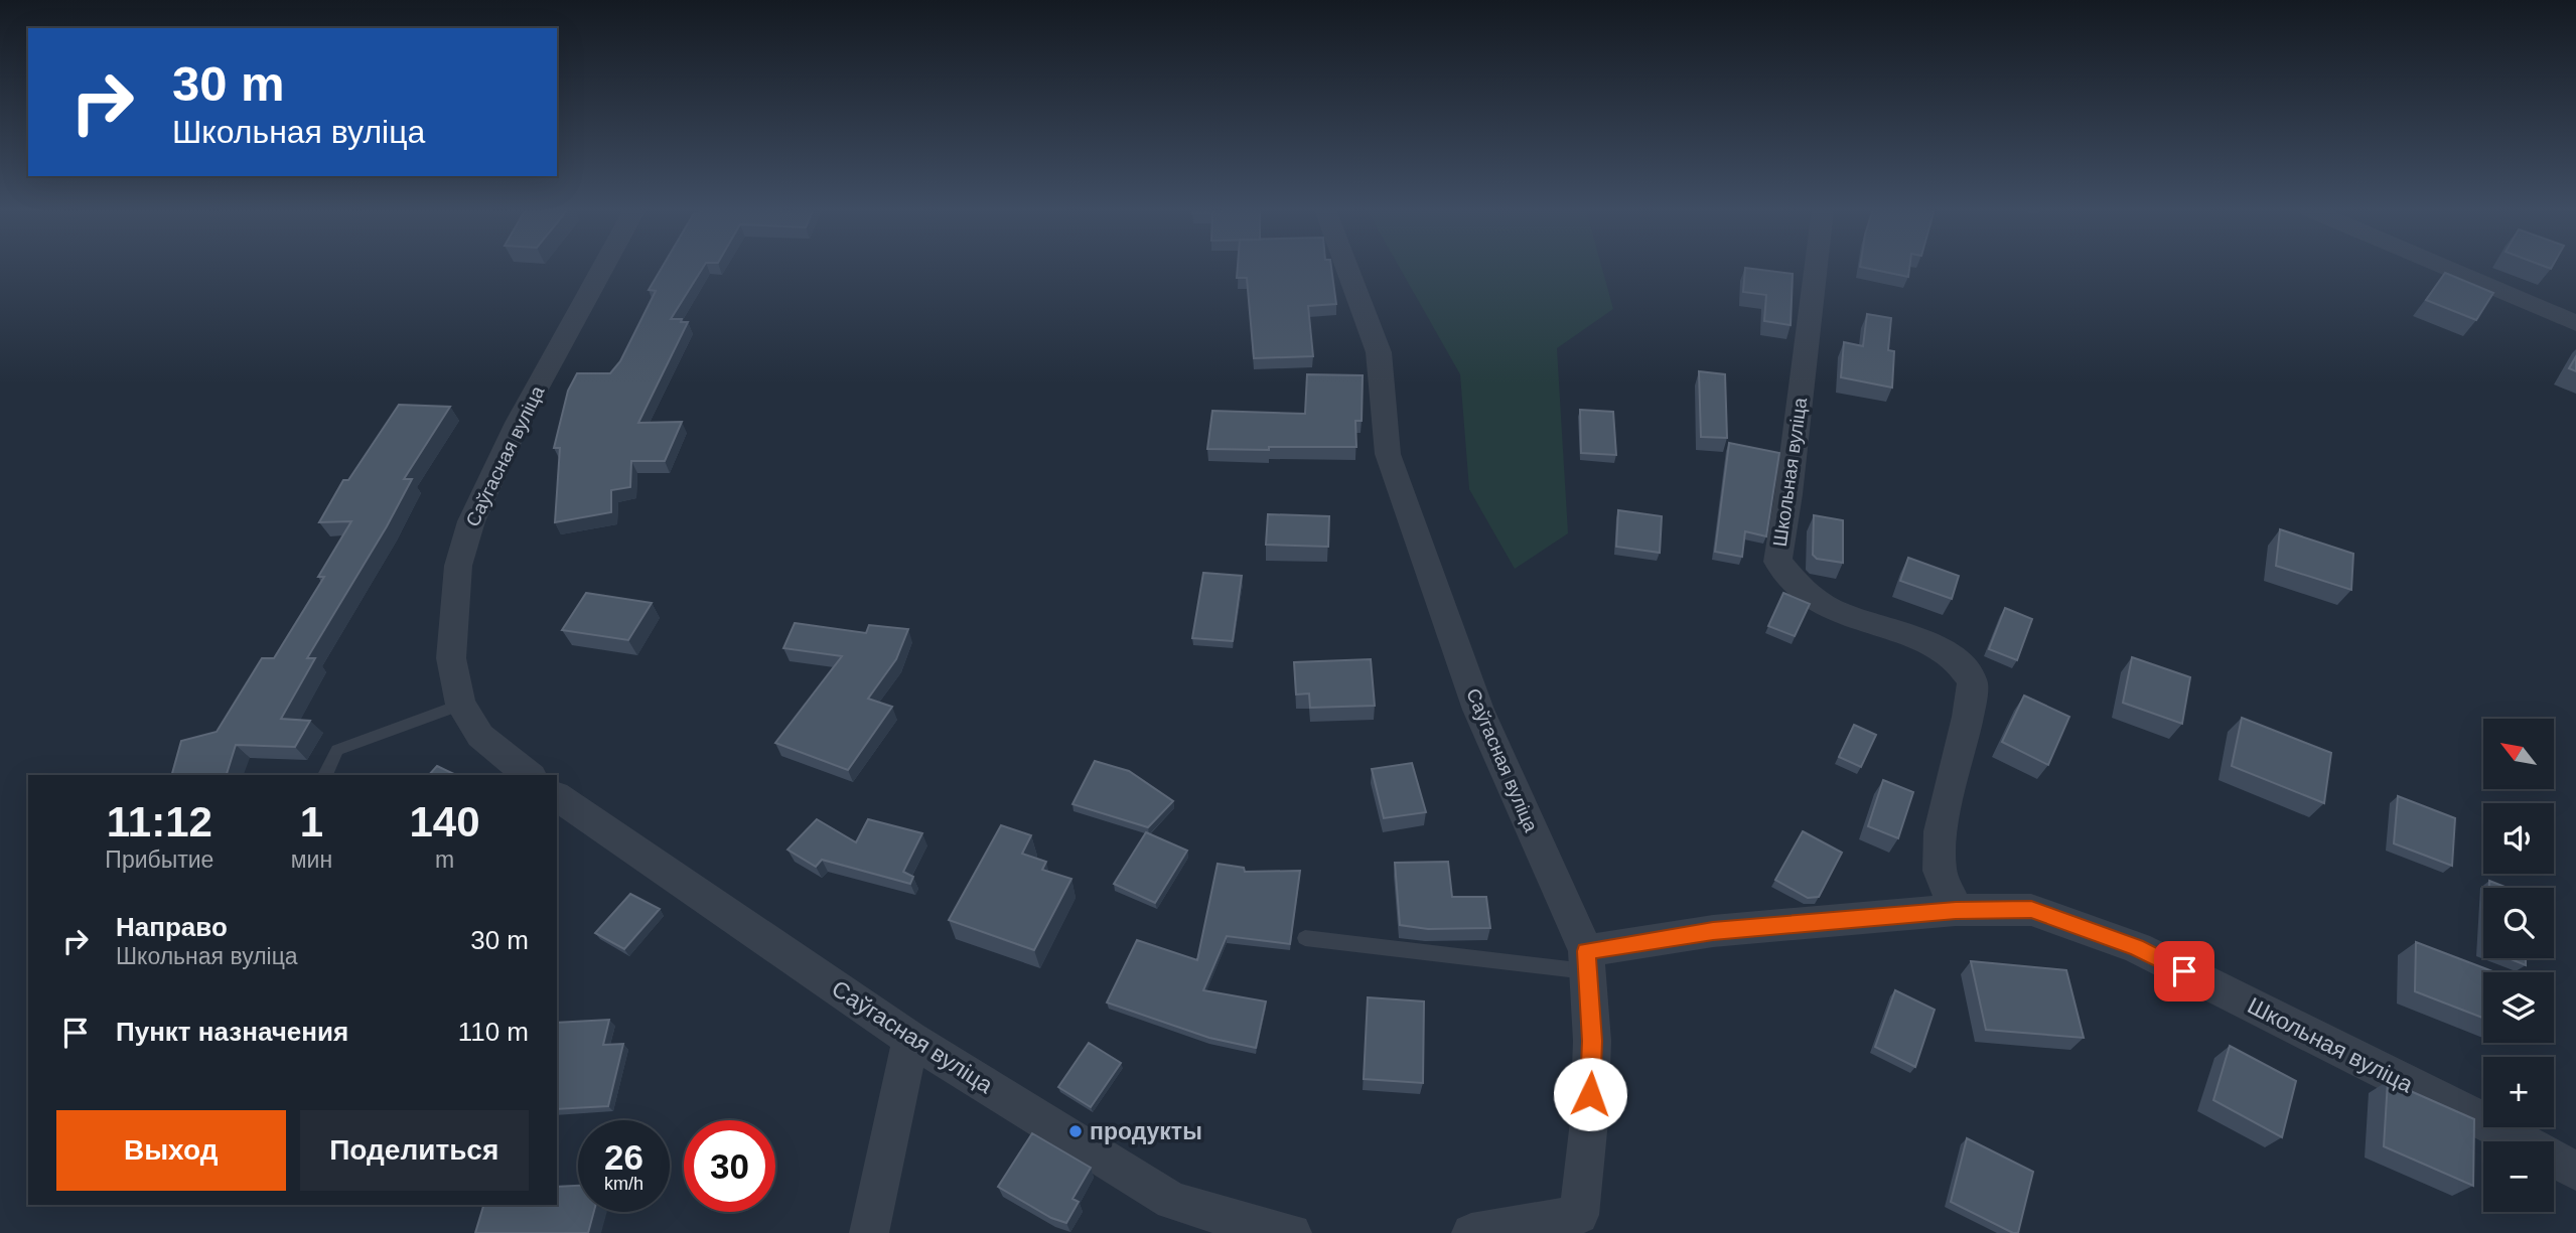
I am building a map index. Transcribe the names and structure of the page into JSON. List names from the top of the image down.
{
  "streets": {
    "street": ["Саўгасная вуліца", "Школьная вуліца"]
  },
  "crossings": [
    ["Саўгасная вуліца", "Школьная вуліца"]
  ],
  "places": ["продукты"],
  "north": "top left",
  "page": {
    "turn": ["30 m", "Школьная вуліца"],
    "map_buttons": ["+", "−"],
    "eta": [
      "11:12",
      "Прибытие",
      "1",
      "мин",
      "140",
      "m"
    ],
    "list": [
      {
        "name": "Направо",
        "note": "Школьная вуліца",
        "value": "30 m"
      },
      {
        "name": "Пункт назначения",
        "value": "110 m"
      }
    ],
    "buttons": ["Выход", "Поделиться"],
    "speed": "26 km/h",
    "limit": "30"
  }
}
